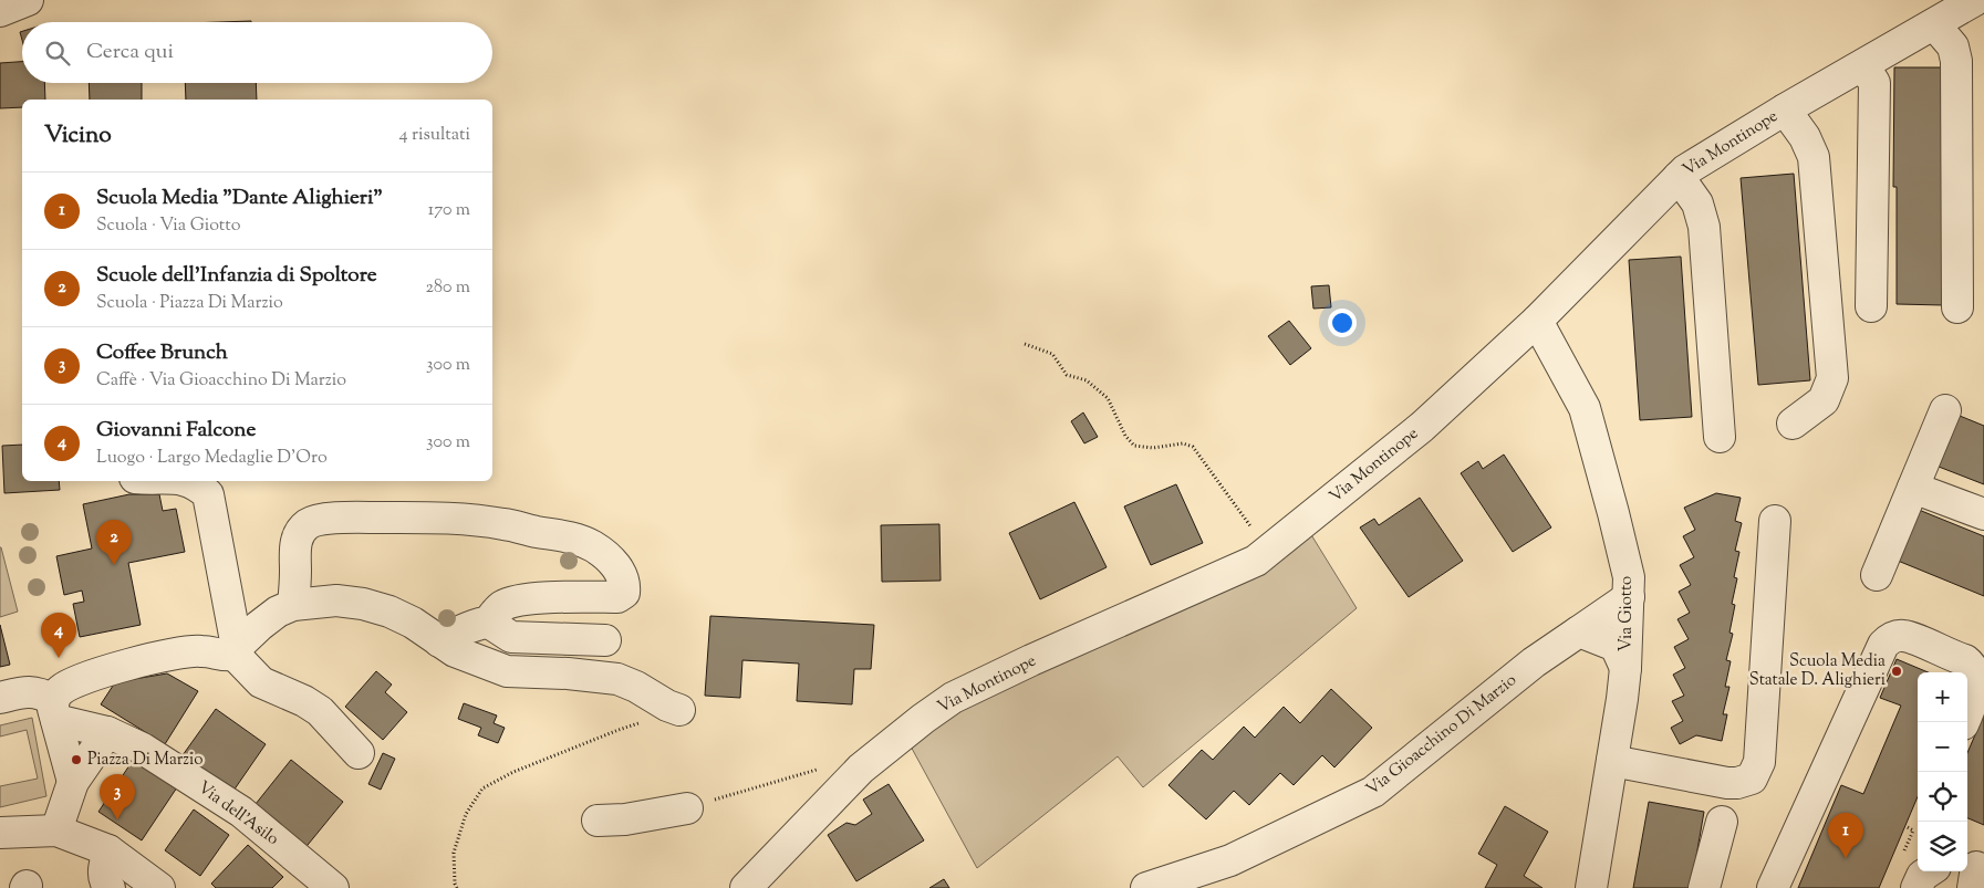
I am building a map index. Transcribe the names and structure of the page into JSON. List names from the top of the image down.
{
  "streets": {
    "street": [
      "Via Montinope",
      "Via Giotto",
      "Via Gioacchino Di Marzio",
      "Via dell'Asilo"
    ]
  },
  "crossings": [
    ["Via Montinope", "Via Giotto"],
    ["Via Giotto", "Via Gioacchino Di Marzio"]
  ],
  "places": ["Scuola Media Statale D. Alighieri", "Piazza Di Marzio"],
  "page": {
    "search": "Cerca qui",
    "heading": ["Vicino", "4 risultati"],
    "list": [
      {
        "mark": "1",
        "name": "Scuola Media \"Dante Alighieri\"",
        "note": "Scuola · Via Giotto",
        "value": "170 m"
      },
      {
        "mark": "2",
        "name": "Scuole dell'Infanzia di Spoltore",
        "note": "Scuola · Piazza Di Marzio",
        "value": "280 m"
      },
      {
        "mark": "3",
        "name": "Coffee Brunch",
        "note": "Caffè · Via Gioacchino Di Marzio",
        "value": "300 m"
      },
      {
        "mark": "4",
        "name": "Giovanni Falcone",
        "note": "Luogo · Largo Medaglie D'Oro",
        "value": "300 m"
      }
    ],
    "pins": [
      "2",
      "4",
      "3",
      "1"
    ],
    "map_buttons": ["+", "−"]
  }
}
